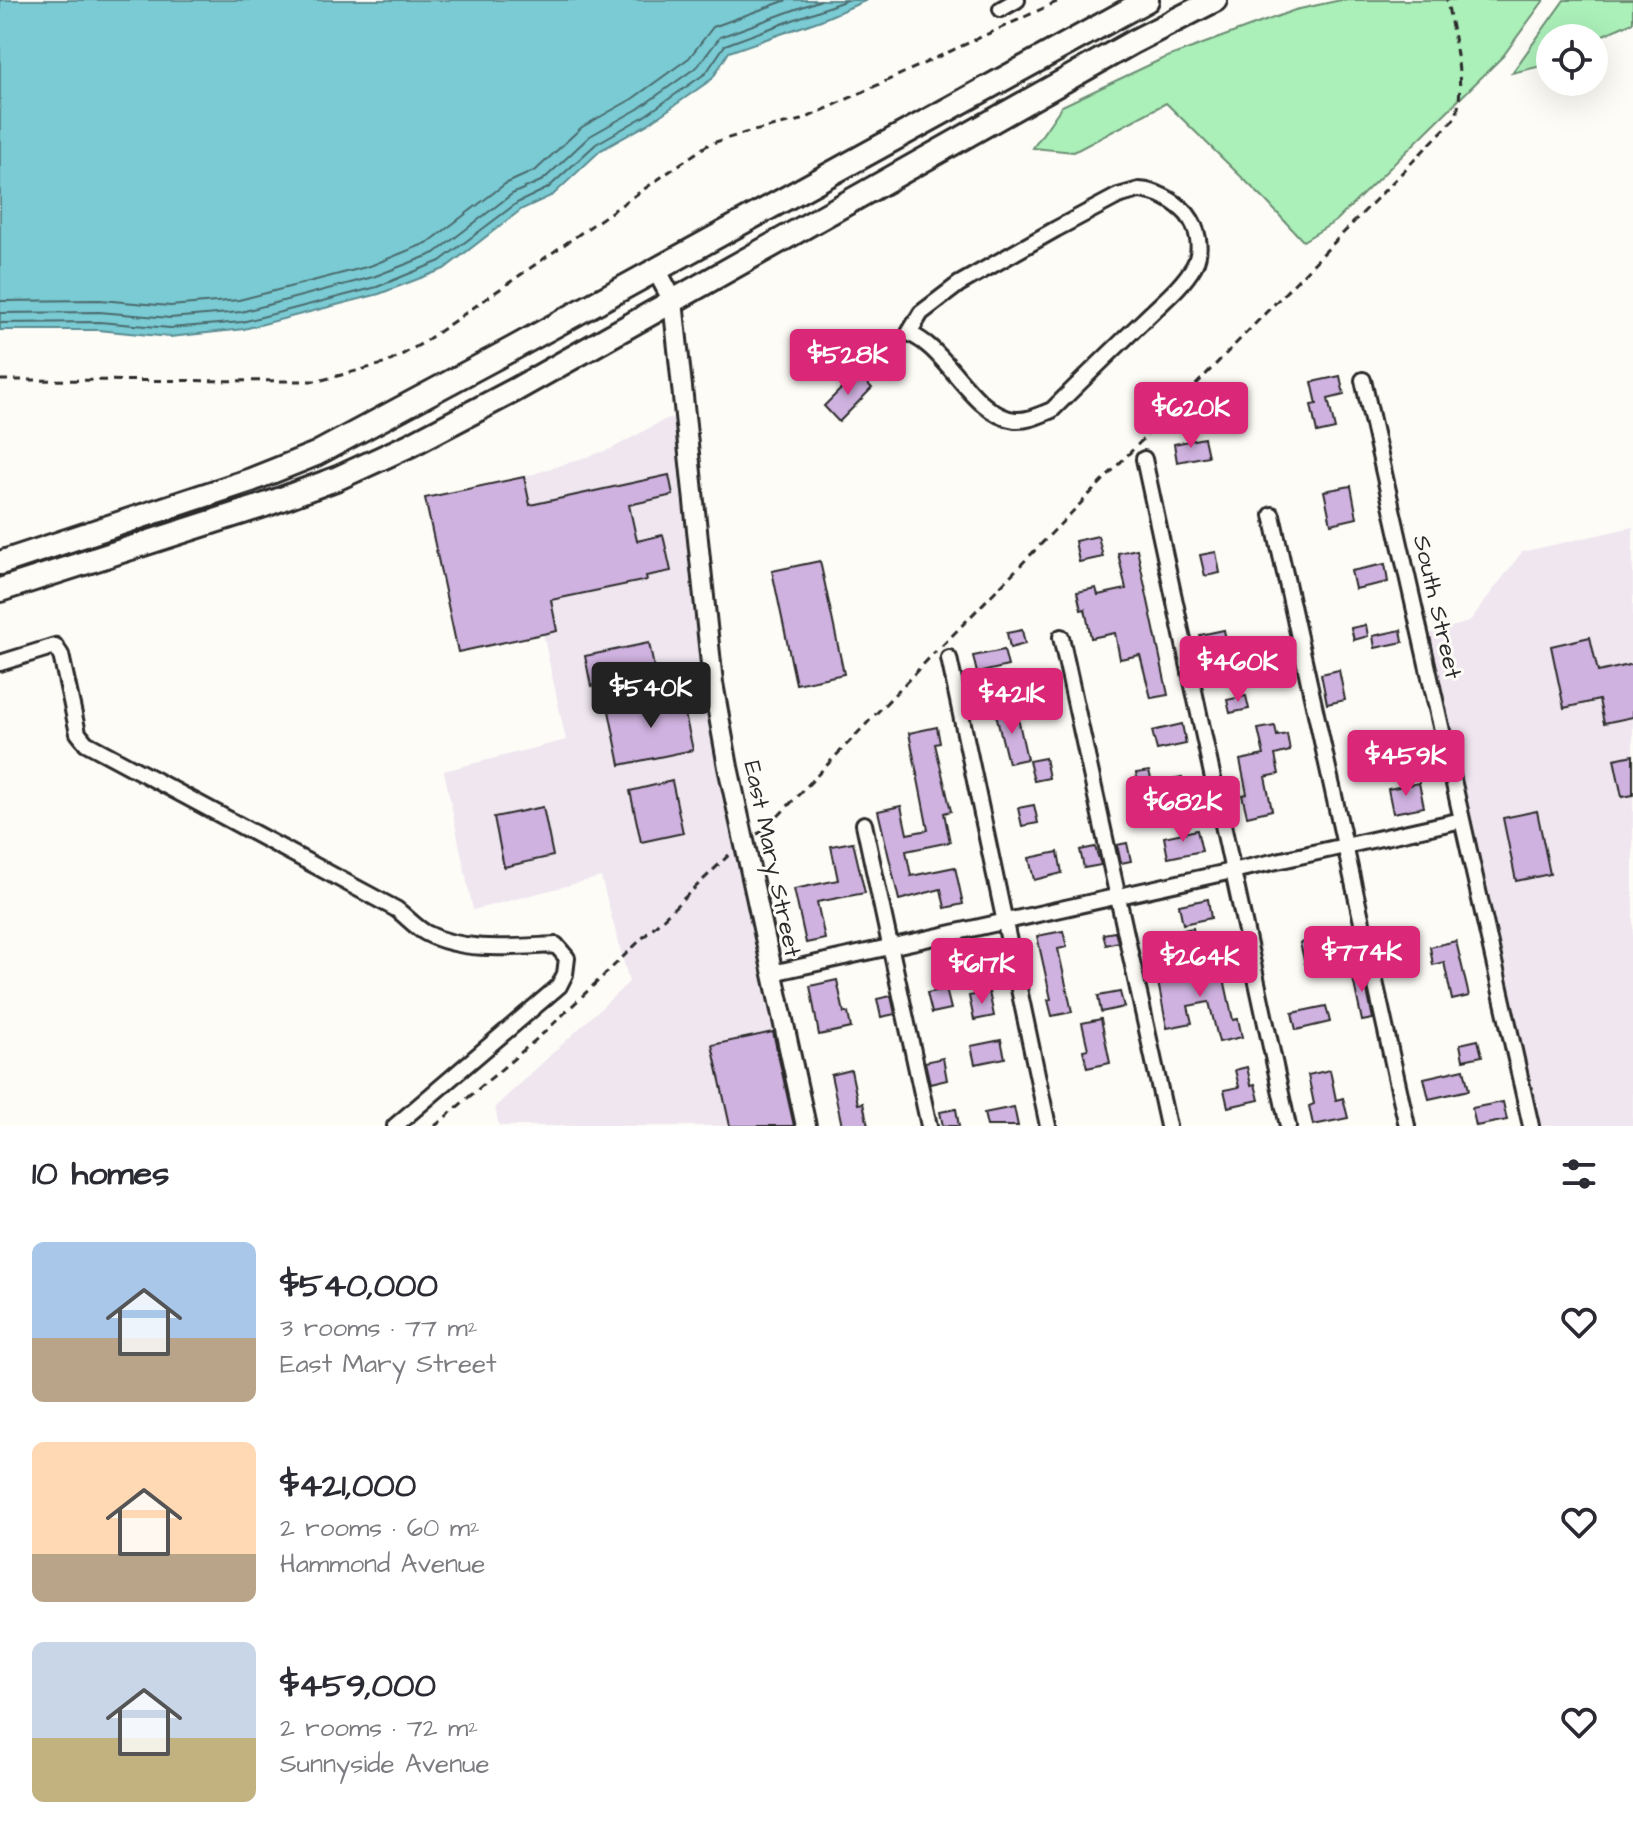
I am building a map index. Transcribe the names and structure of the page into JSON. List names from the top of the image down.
{
  "streets": {
    "main road": ["East Mary Street"],
    "street": ["South Street"]
  },
  "page": {
    "price": [
      "$528K",
      "$620K",
      "$460K",
      "$540K",
      "$421K",
      "$459K",
      "$682K",
      "$774K",
      "$264K",
      "$617K"
    ],
    "heading": "10 homes",
    "list": [
      {
        "name": "$540,000",
        "note": "3 rooms · 77 m² · East Mary Street"
      },
      {
        "name": "$421,000",
        "note": "2 rooms · 60 m² · Hammond Avenue"
      },
      {
        "name": "$459,000",
        "note": "2 rooms · 72 m² · Sunnyside Avenue"
      }
    ]
  }
}
